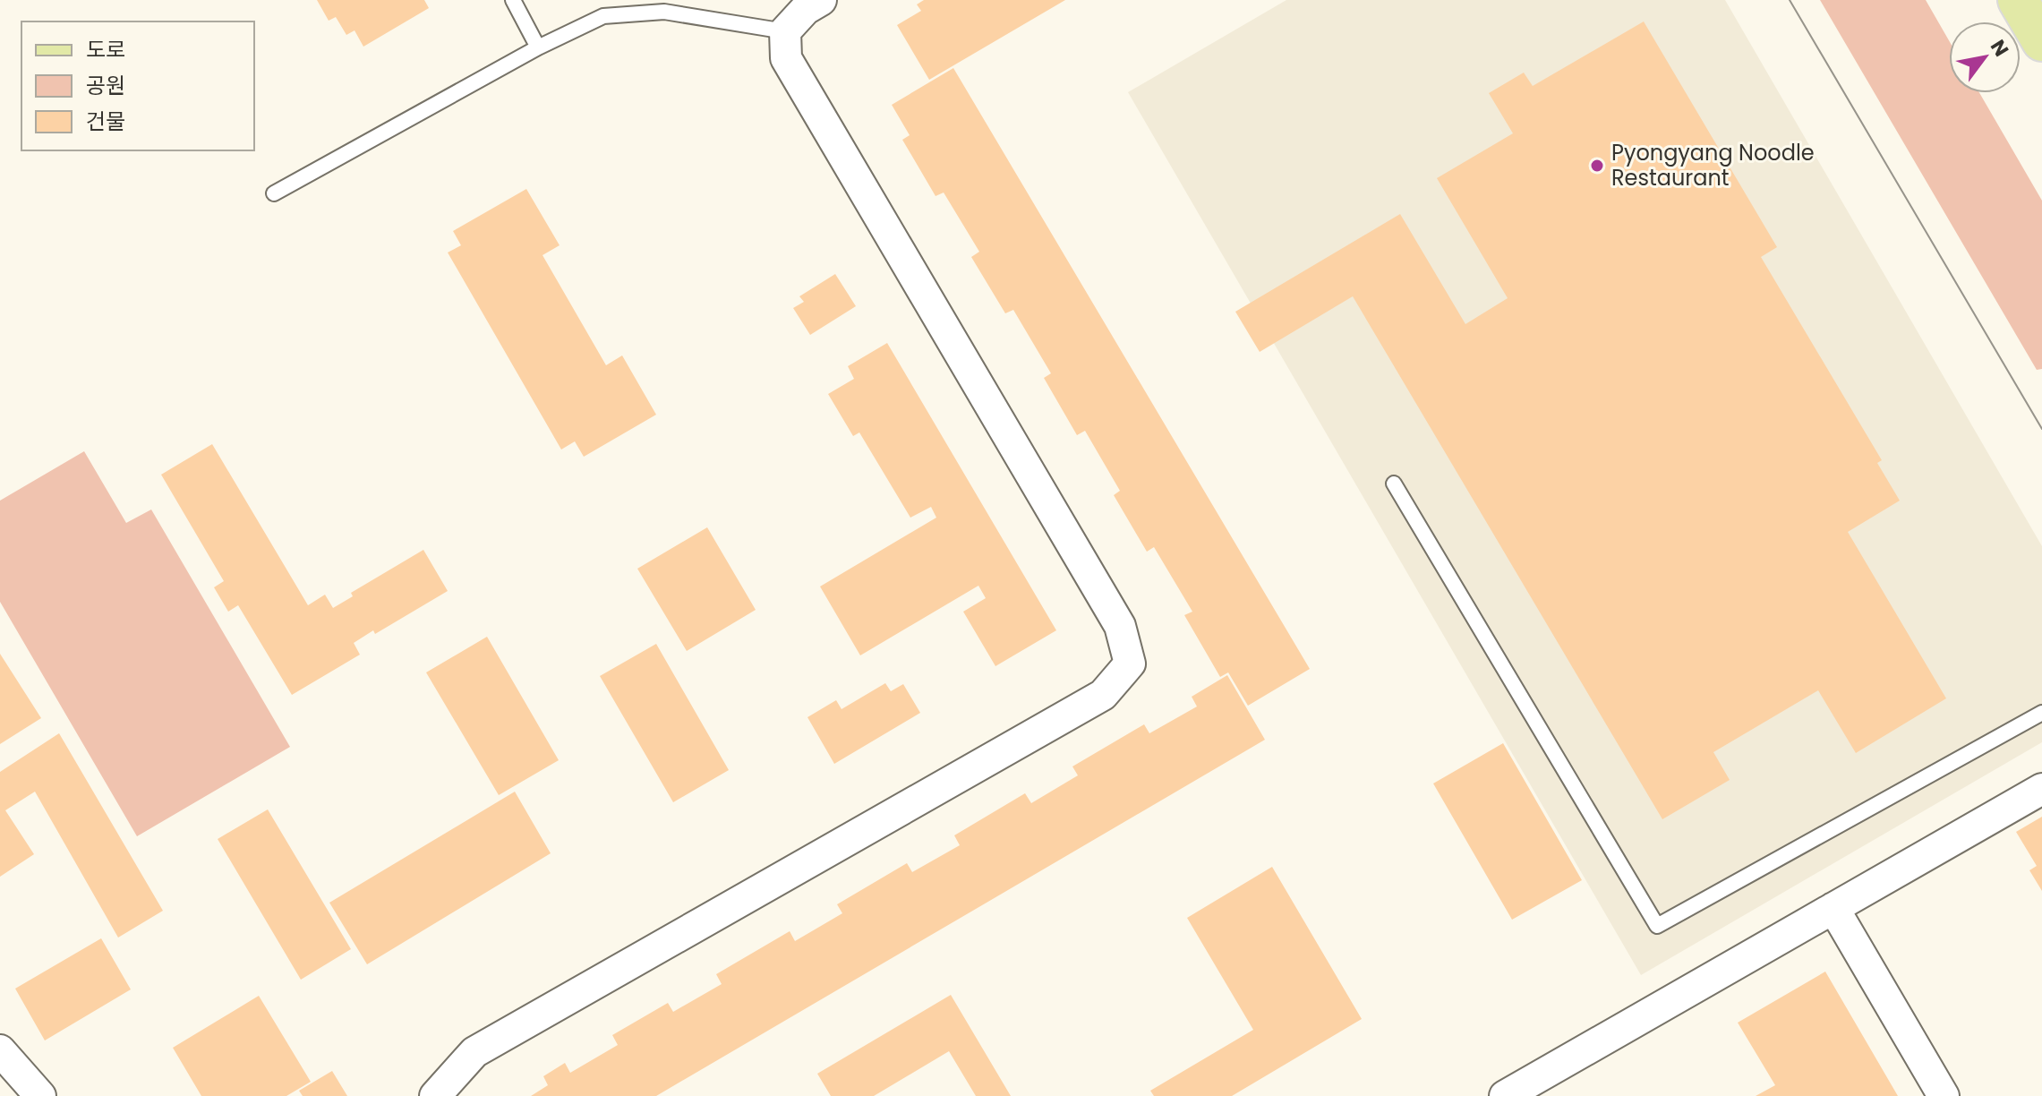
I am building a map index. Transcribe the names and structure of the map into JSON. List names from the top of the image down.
{
  "places": ["Pyongyang Noodle Restaurant"],
  "legend": ["도로", "공원", "건물"],
  "north": "top right"
}
